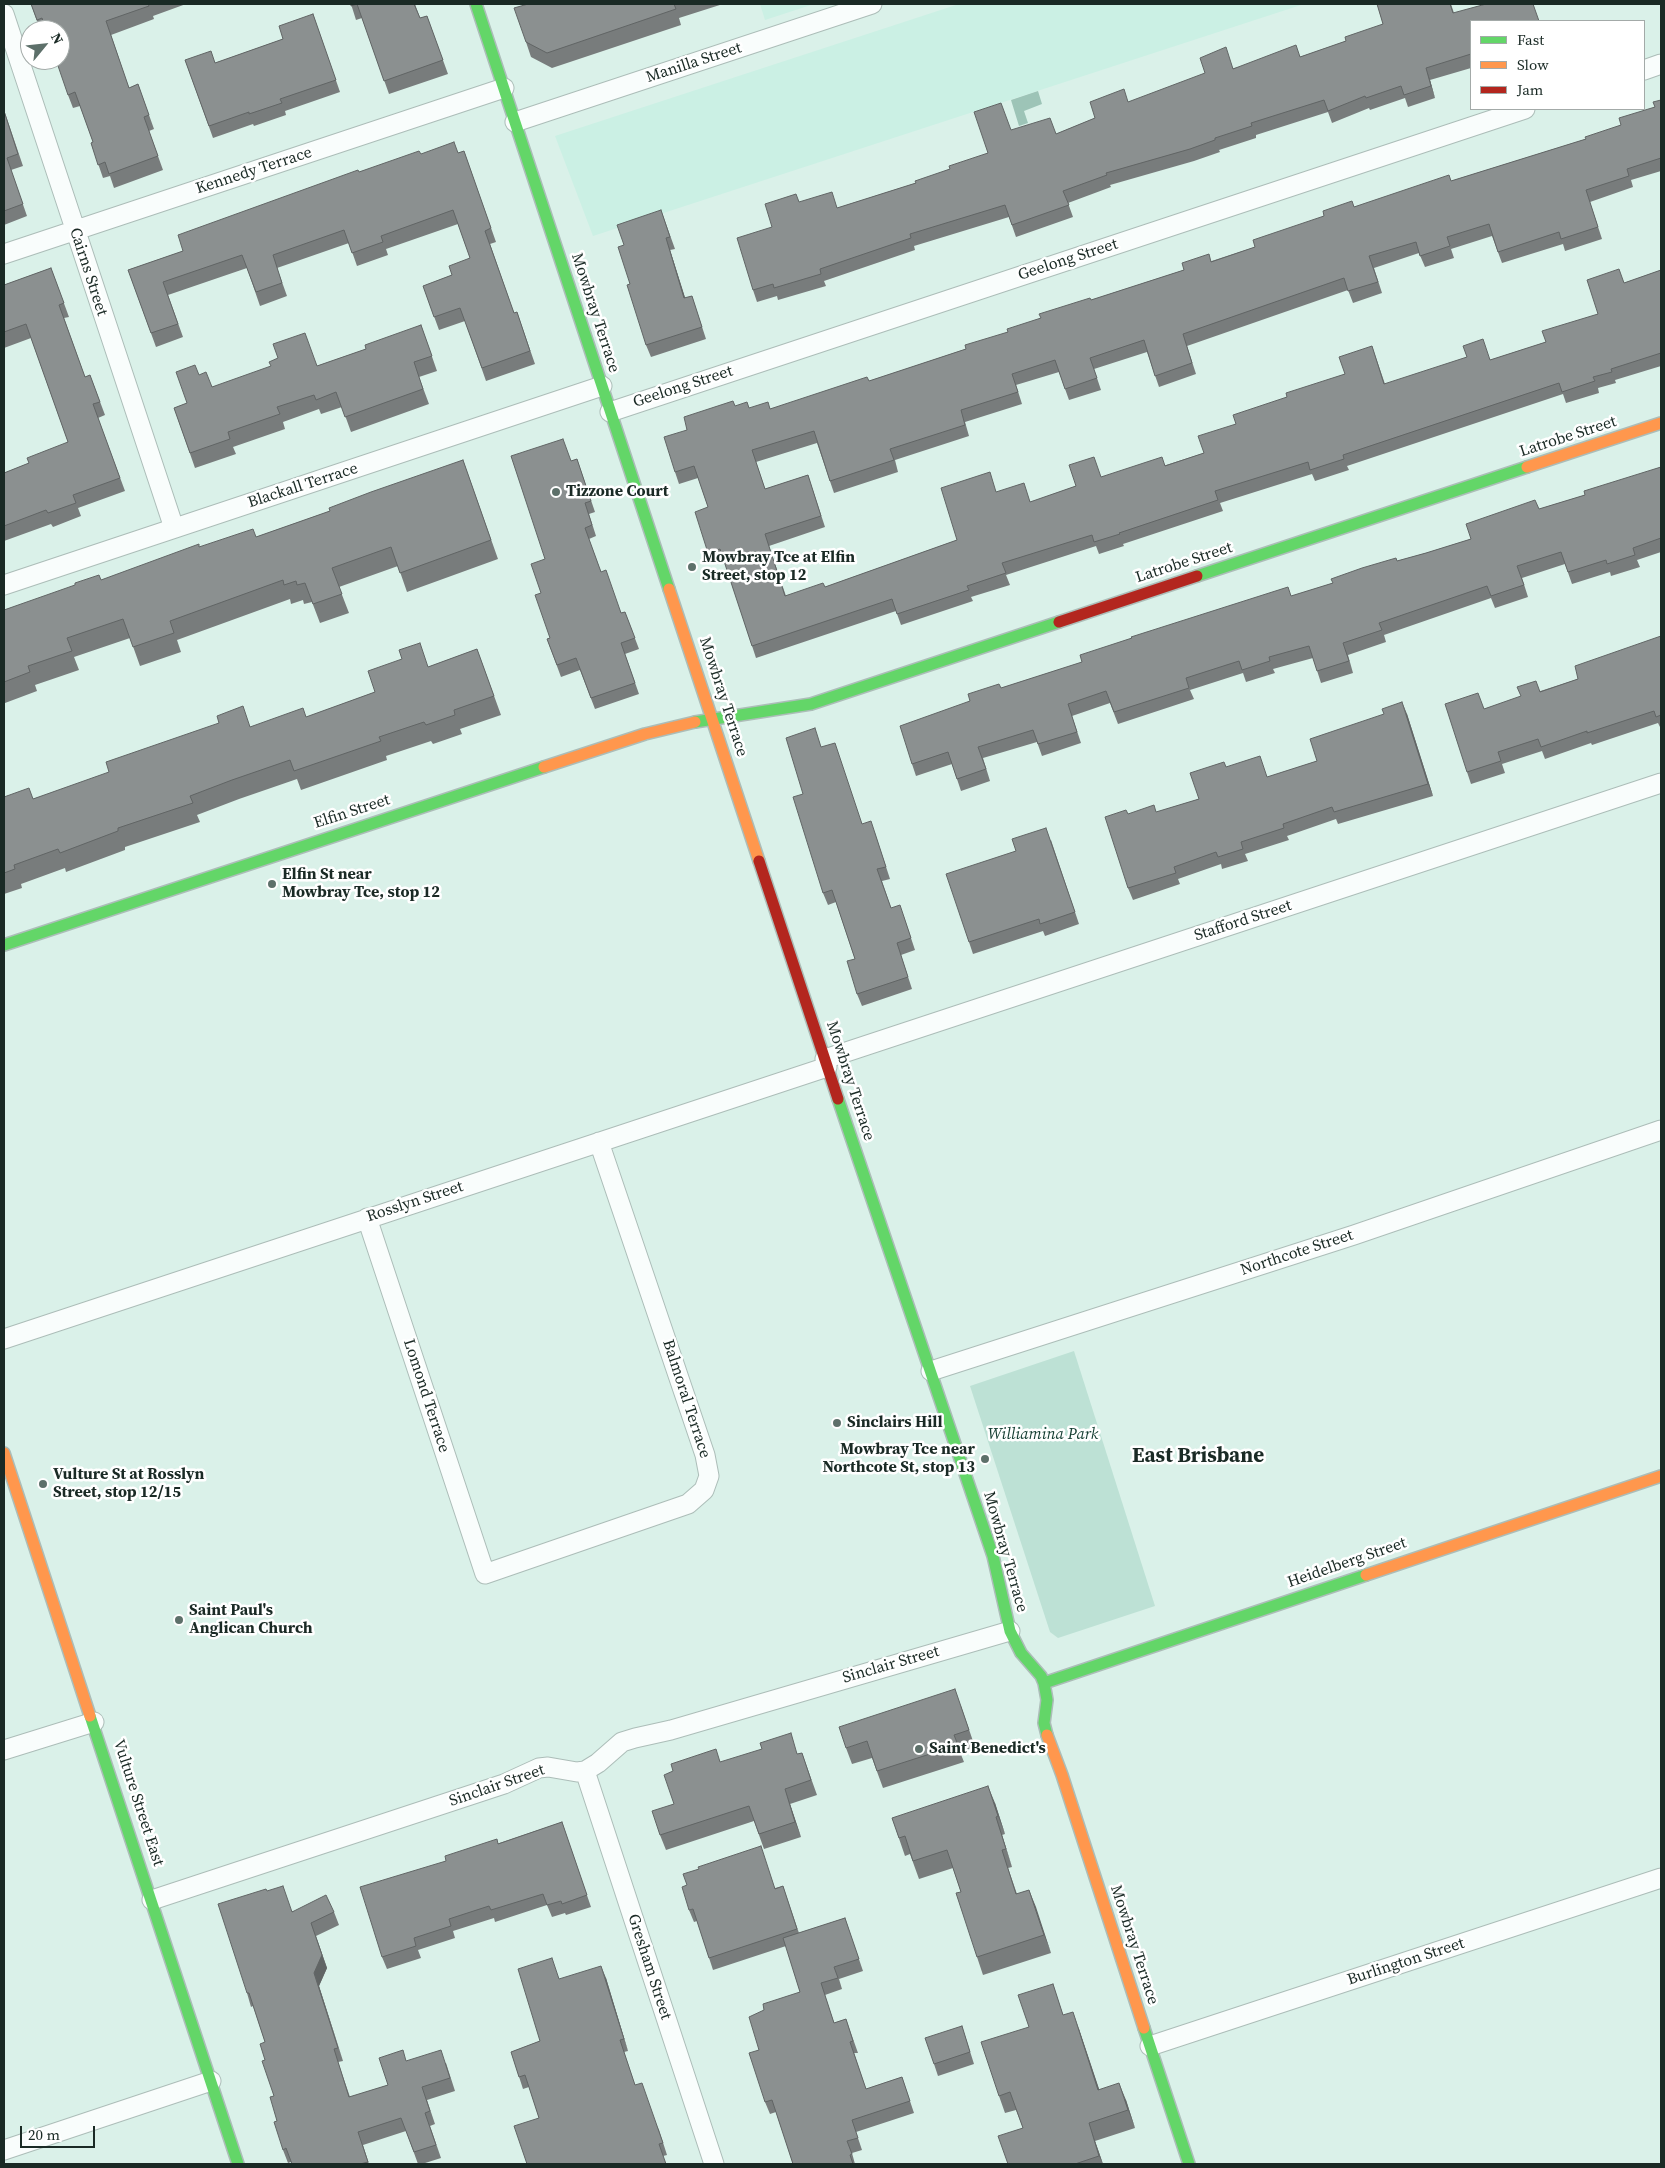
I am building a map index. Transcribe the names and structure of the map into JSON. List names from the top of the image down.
{
  "streets": {
    "street": [
      "Manilla Street",
      "Kennedy Terrace",
      "Geelong Street",
      "Cairns Street",
      "Mowbray Terrace",
      "Latrobe Street",
      "Blackall Terrace",
      "Elfin Street",
      "Stafford Street",
      "Rosslyn Street",
      "Northcote Street",
      "Lomond Terrace",
      "Balmoral Terrace",
      "Heidelberg Street",
      "Sinclair Street",
      "Vulture Street East",
      "Burlington Street",
      "Gresham Street"
    ]
  },
  "crossings": [
    ["Manilla Street", "Mowbray Terrace"],
    ["Kennedy Terrace", "Cairns Street"],
    ["Kennedy Terrace", "Mowbray Terrace"],
    ["Geelong Street", "Mowbray Terrace"],
    ["Cairns Street", "Blackall Terrace"],
    ["Mowbray Terrace", "Latrobe Street"],
    ["Mowbray Terrace", "Blackall Terrace"],
    ["Mowbray Terrace", "Elfin Street"],
    ["Mowbray Terrace", "Stafford Street"],
    ["Mowbray Terrace", "Rosslyn Street"],
    ["Mowbray Terrace", "Northcote Street"],
    ["Mowbray Terrace", "Heidelberg Street"],
    ["Mowbray Terrace", "Sinclair Street"],
    ["Mowbray Terrace", "Burlington Street"],
    ["Latrobe Street", "Elfin Street"],
    ["Stafford Street", "Rosslyn Street"],
    ["Rosslyn Street", "Lomond Terrace"],
    ["Rosslyn Street", "Balmoral Terrace"],
    ["Lomond Terrace", "Balmoral Terrace"],
    ["Sinclair Street", "Vulture Street East"],
    ["Sinclair Street", "Gresham Street"]
  ],
  "districts": ["East Brisbane"],
  "parks": ["Williamina Park"],
  "places": [
    "Tizzone Court",
    "Mowbray Tce at Elfin Street, stop 12",
    "Elfin St near Mowbray Tce, stop 12",
    "Sinclairs Hill",
    "Mowbray Tce near Northcote St, stop 13",
    "Vulture St at Rosslyn Street, stop 12/15",
    "Saint Paul's Anglican Church",
    "Saint Benedict's"
  ],
  "legend": ["Fast", "Slow", "Jam"],
  "scale_bar": "20 m",
  "north": "top right"
}
